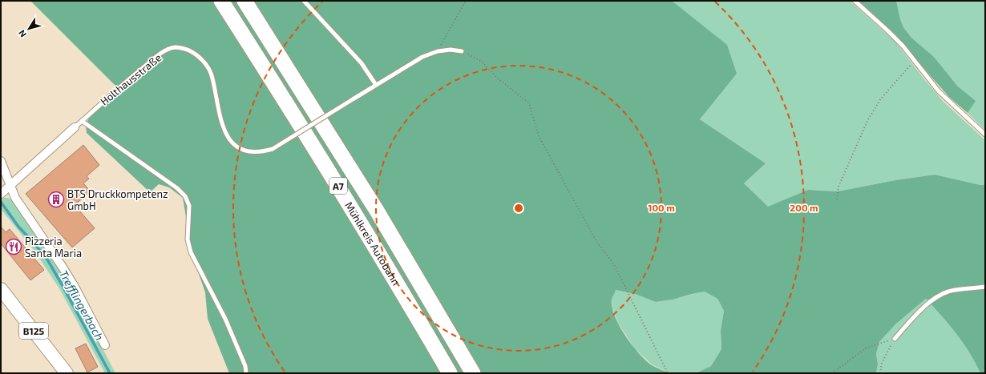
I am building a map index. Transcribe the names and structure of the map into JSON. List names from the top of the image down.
{
  "streets": {
    "highway": ["A7", "Mühlkreis Autobahn"],
    "main road": ["B125"],
    "street": ["Holthausstraße"]
  },
  "water": ["Trefflingerbach"],
  "places": {
    "building": ["BTS Druckkompetenz GmbH"],
    "restaurant": ["Pizzeria Santa Maria"]
  },
  "north": "bottom left",
  "rings": ["100 m", "200 m"]
}
